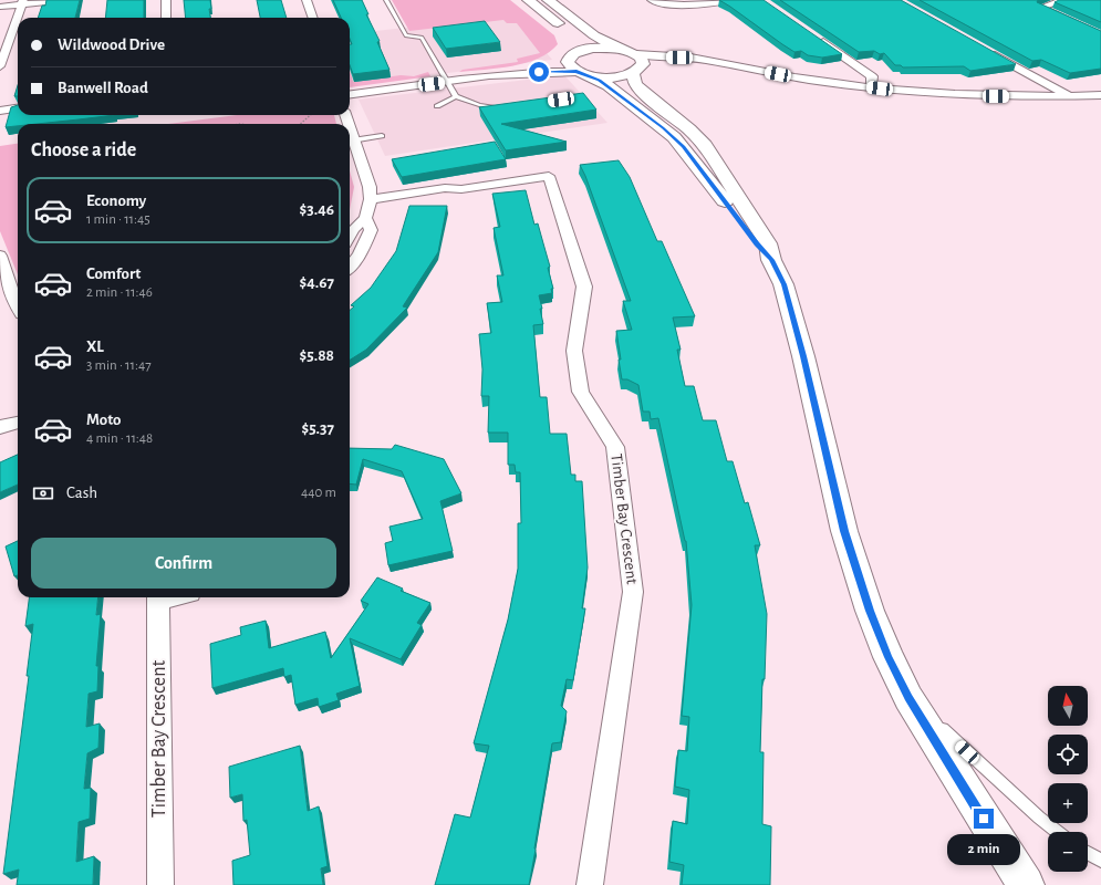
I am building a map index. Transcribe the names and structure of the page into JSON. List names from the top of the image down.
{
  "streets": {
    "street": ["Timber Bay Crescent"]
  },
  "north": "top",
  "page": {
    "banner": ["Wildwood Drive", "Banwell Road"],
    "heading": "Choose a ride",
    "list": [
      {
        "name": "Economy",
        "note": "1 min · 11:45",
        "value": "$3.46"
      },
      {
        "name": "Comfort",
        "note": "2 min · 11:46",
        "value": "$4.67"
      },
      {
        "name": "XL",
        "note": "3 min · 11:47",
        "value": "$5.88"
      },
      {
        "name": "Moto",
        "note": "4 min · 11:48",
        "value": "$5.37"
      }
    ],
    "pay": ["Cash", "440 m"],
    "buttons": "Confirm",
    "map_buttons": ["+", "−"],
    "bubble": "2 min"
  }
}
